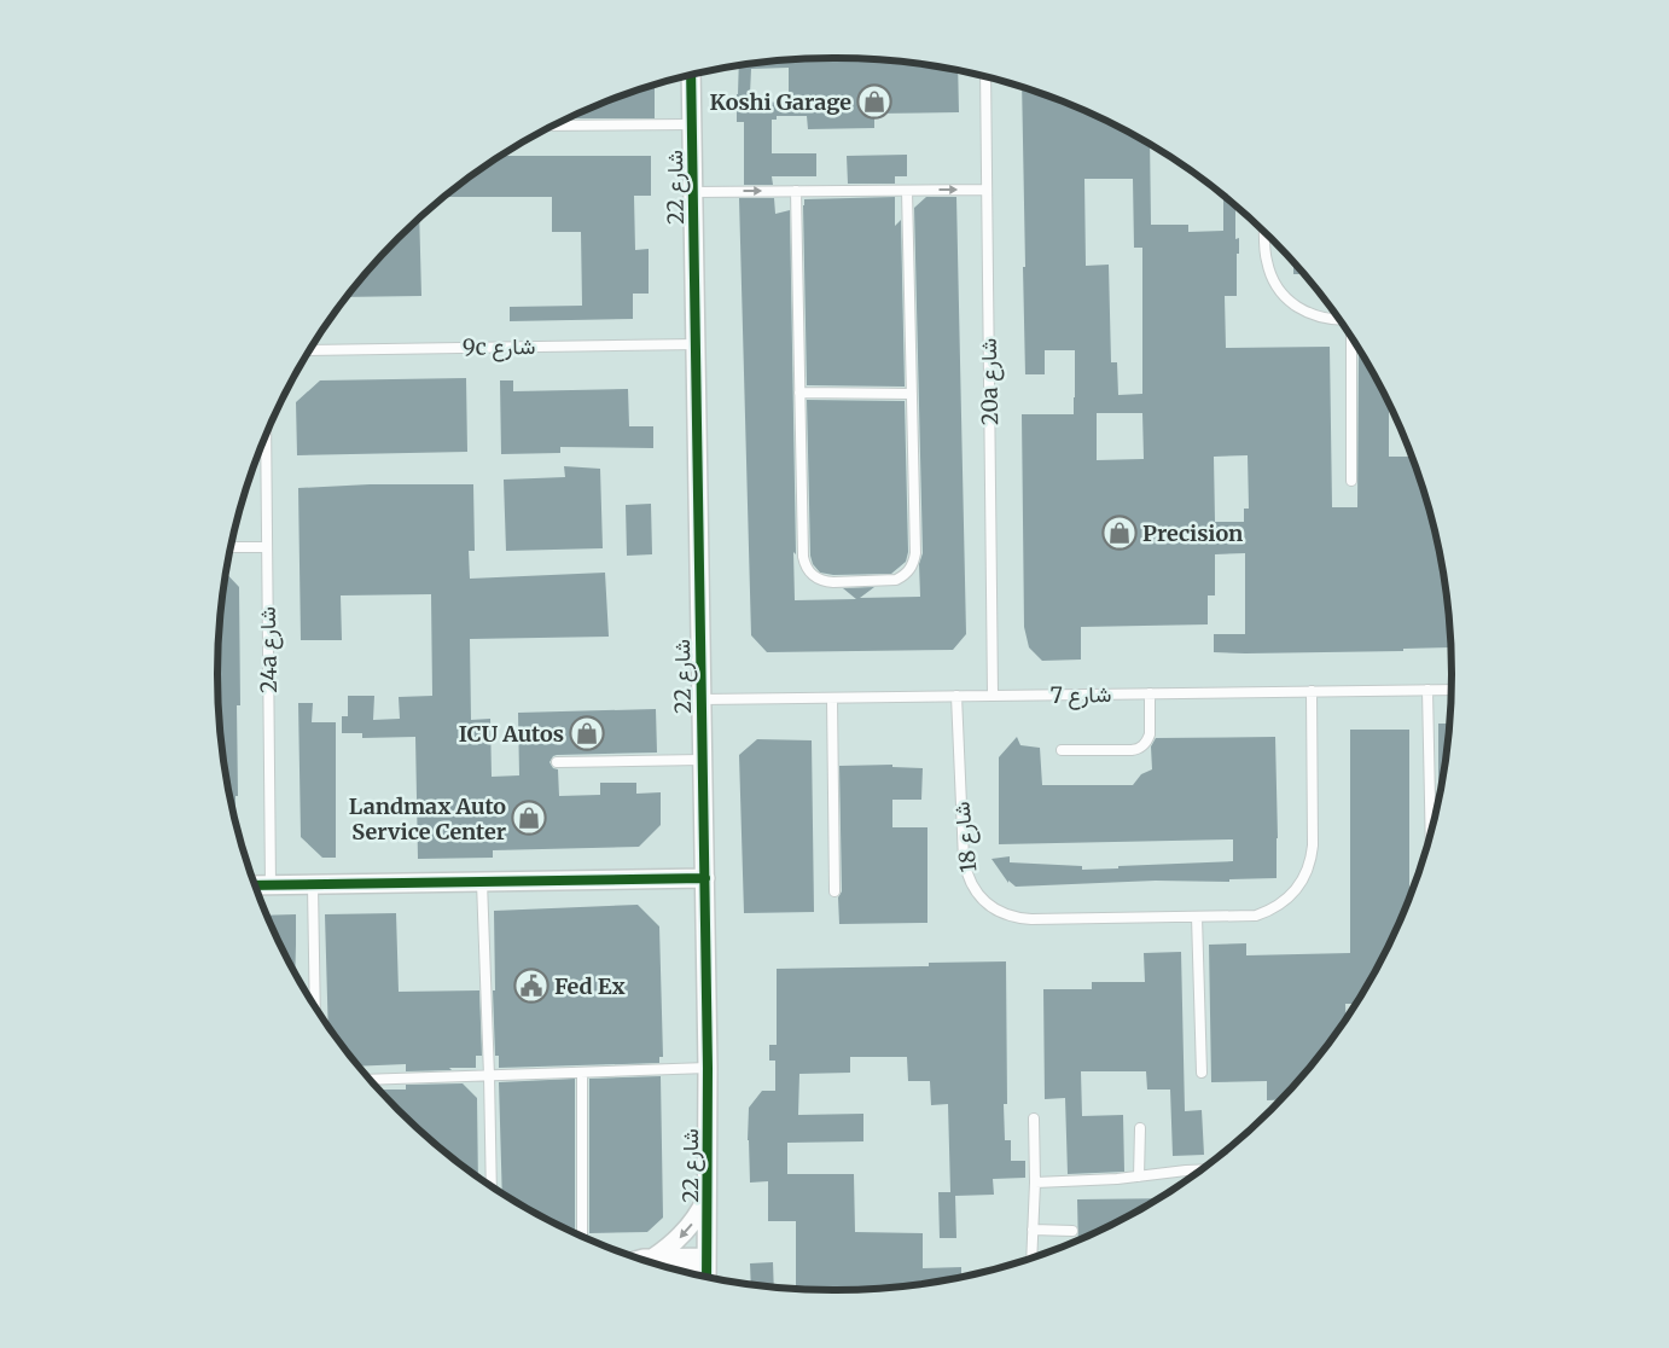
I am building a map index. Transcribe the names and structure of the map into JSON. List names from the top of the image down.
{
  "streets": {
    "street": ["شارع 22"],
    "lane": [
      "9c شارع",
      "20a شارع",
      "24a شارع",
      "شارع 7",
      "شارع 18"
    ]
  },
  "crossings": [
    ["شارع 22", "9c شارع"],
    ["شارع 22", "شارع 7"],
    ["20a شارع", "شارع 7"],
    ["شارع 7", "شارع 18"]
  ],
  "places": {
    "shop": [
      "Koshi Garage",
      "Precision",
      "ICU Autos",
      "Landmax Auto Service Center"
    ],
    "public building": ["Fed Ex"]
  }
}
